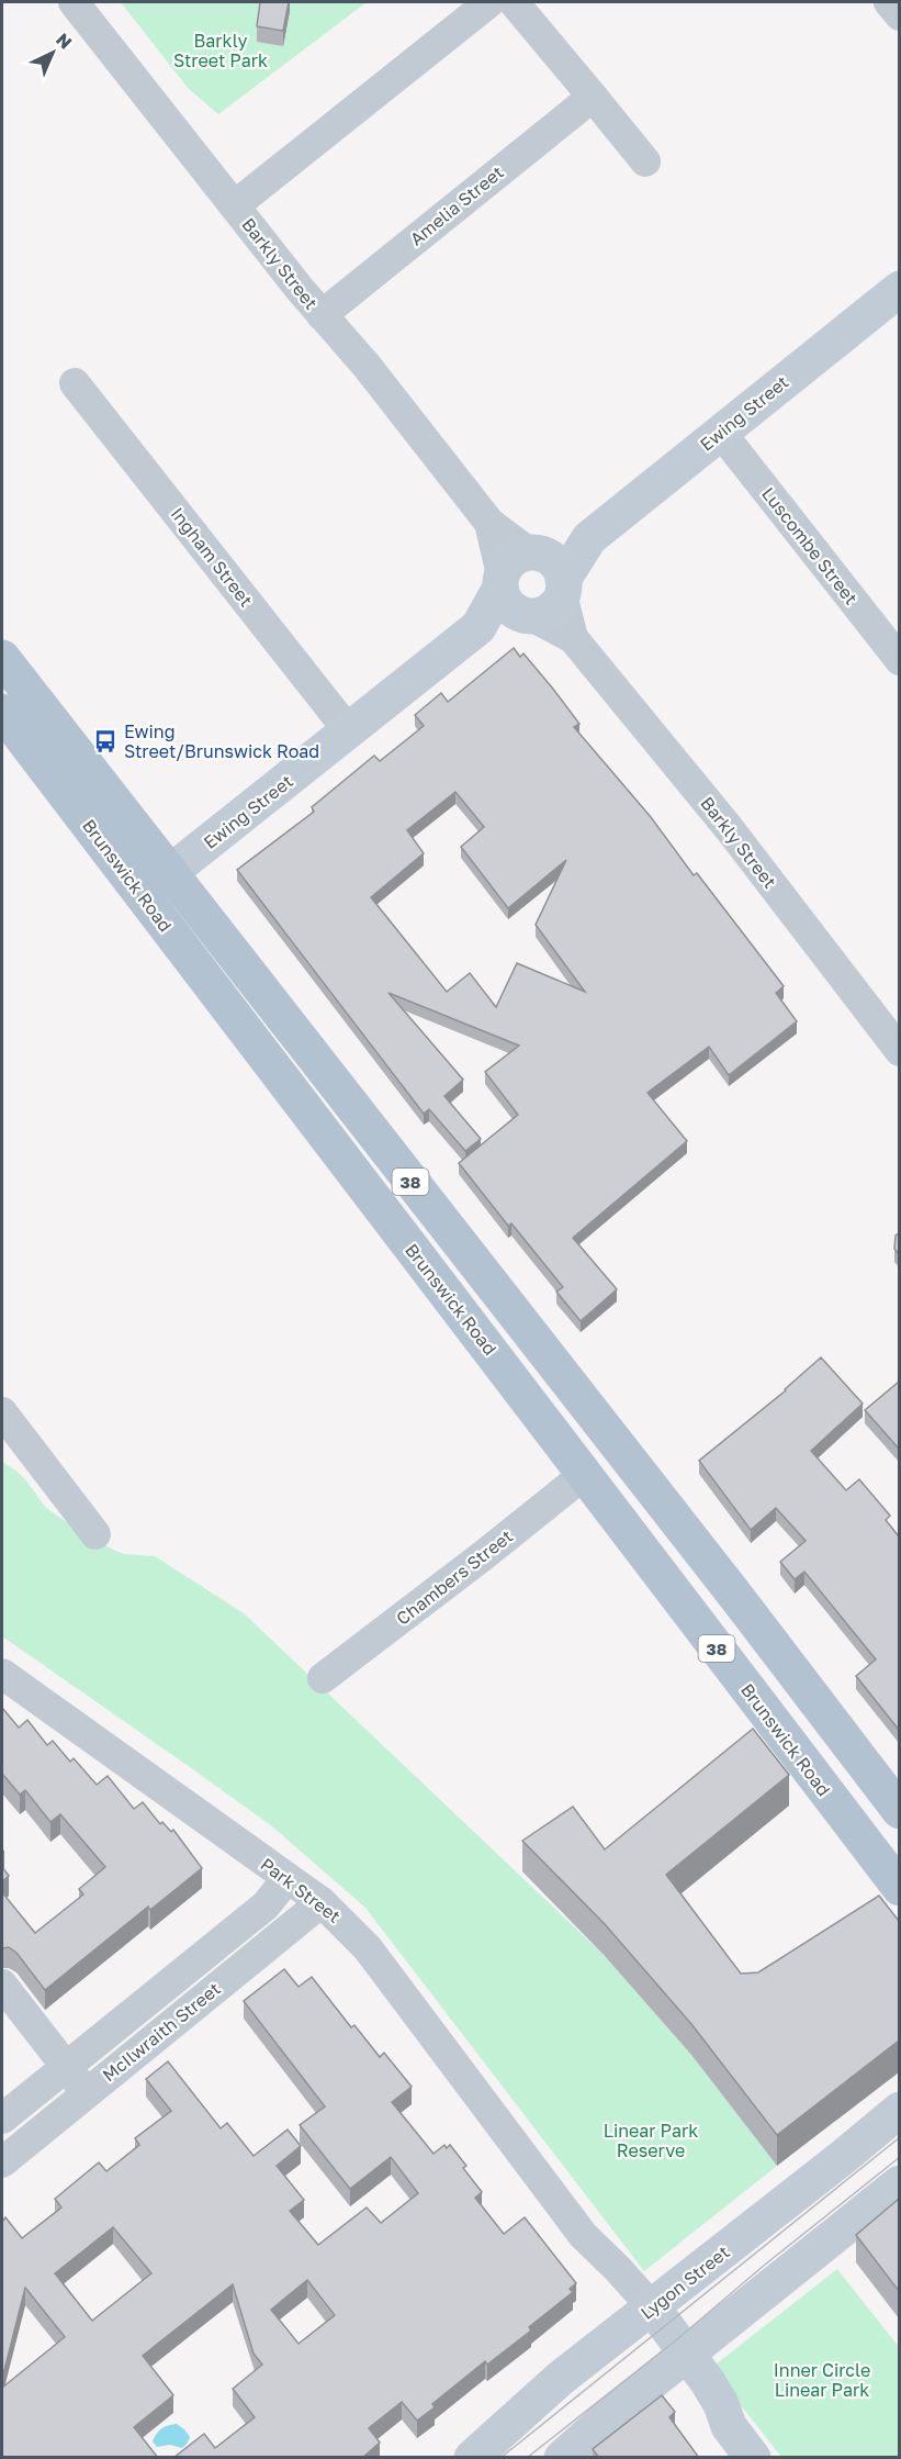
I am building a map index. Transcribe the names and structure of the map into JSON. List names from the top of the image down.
{
  "streets": {
    "main road": ["Brunswick Road", "38"],
    "street": [
      "Amelia Street",
      "Barkly Street",
      "Ewing Street",
      "Luscombe Street",
      "Ingham Street",
      "Chambers Street",
      "Park Street",
      "McIlwraith Street",
      "Lygon Street"
    ]
  },
  "crossings": [
    ["Amelia Street", "Barkly Street"],
    ["Barkly Street", "Ewing Street"],
    ["Ewing Street", "Luscombe Street"],
    ["Ewing Street", "Ingham Street"],
    ["Ewing Street", "Brunswick Road"],
    ["Brunswick Road", "Chambers Street"],
    ["Park Street", "McIlwraith Street"],
    ["Park Street", "Lygon Street"]
  ],
  "parks": ["Barkly Street Park", "Linear Park Reserve", "Inner Circle Linear Park"],
  "places": {
    "bus stop": ["Ewing Street/Brunswick Road"]
  },
  "north": "top right"
}
